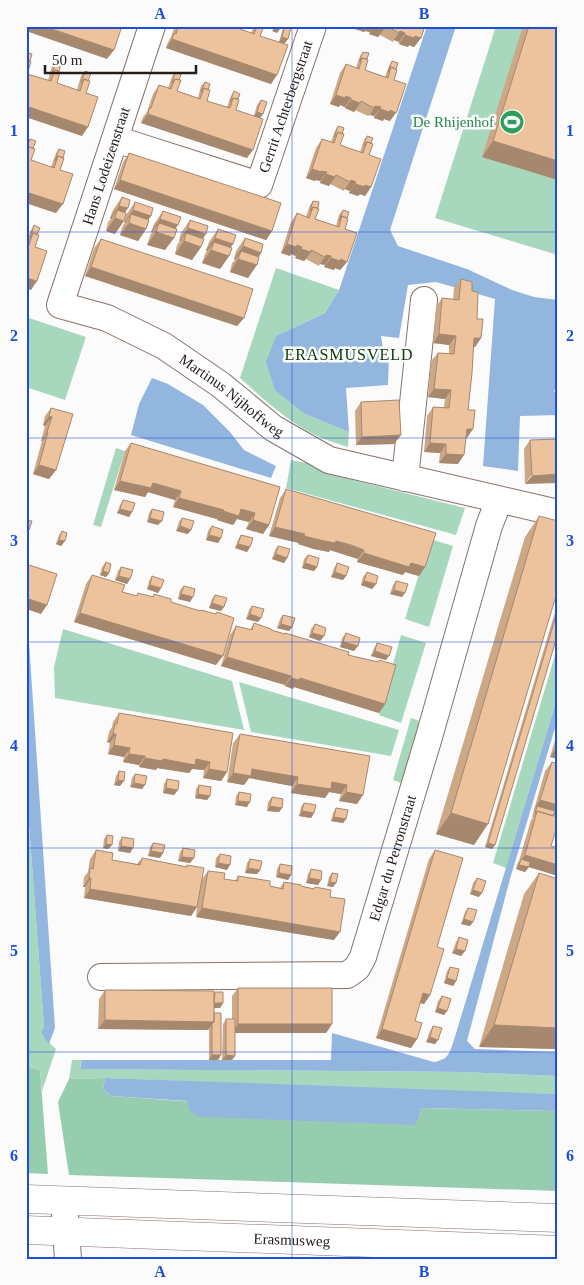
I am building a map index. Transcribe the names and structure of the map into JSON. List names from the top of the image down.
{
  "streets": {
    "main road": ["Erasmusweg"],
    "street": [
      "Gerrit Achterbergstraat",
      "Hans Lodeizenstraat",
      "Martinus Nijhoffweg",
      "Edgar du Perronstraat"
    ]
  },
  "crossings": [
    ["Gerrit Achterbergstraat", "Hans Lodeizenstraat"],
    ["Hans Lodeizenstraat", "Martinus Nijhoffweg"],
    ["Martinus Nijhoffweg", "Edgar du Perronstraat"]
  ],
  "districts": ["ERASMUSVELD"],
  "places": {
    "sports": ["De Rhijenhof"]
  },
  "scale_bar": "50 m",
  "grid": {
    "columns": ["A", "B"],
    "rows": [
      "1",
      "2",
      "3",
      "4",
      "5",
      "6"
    ]
  }
}
